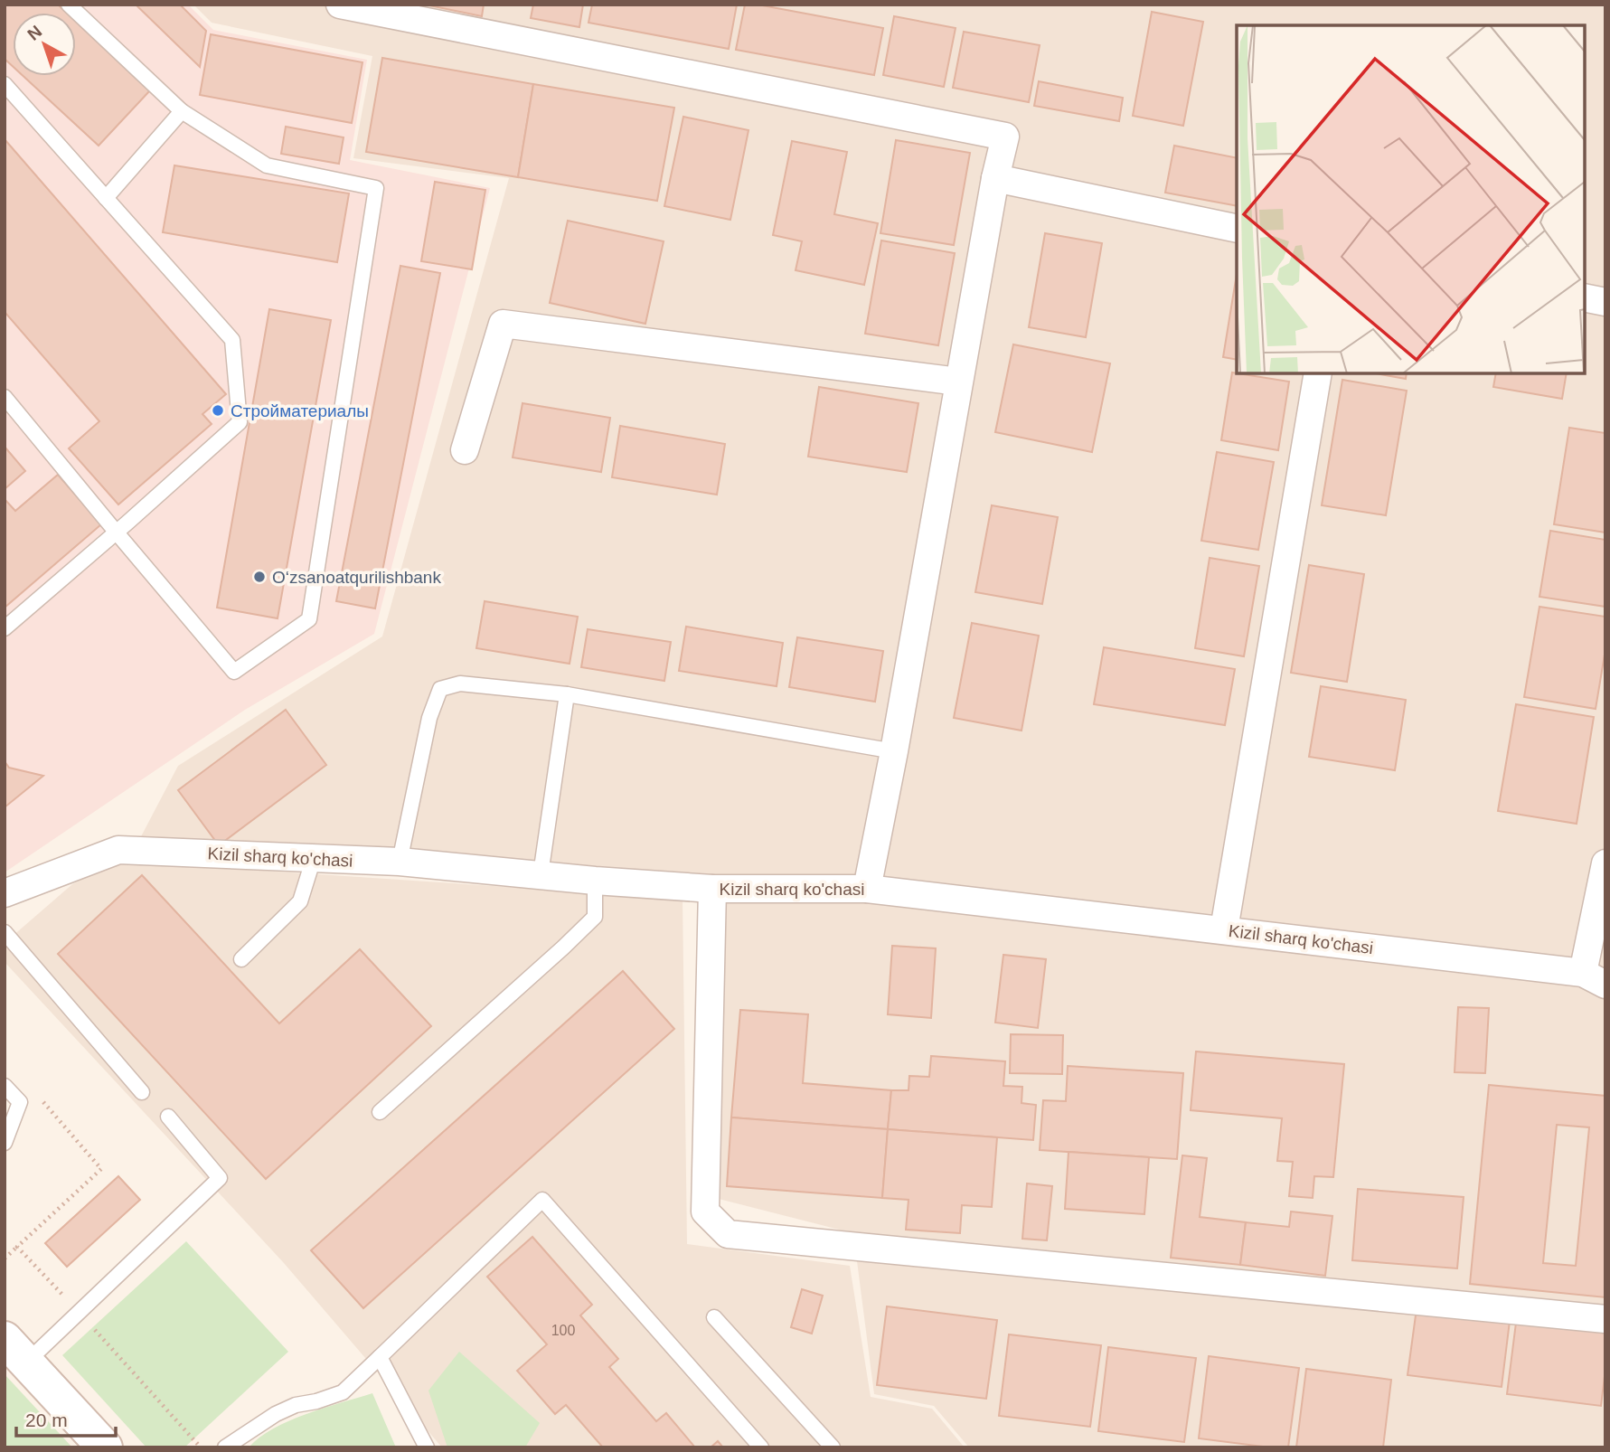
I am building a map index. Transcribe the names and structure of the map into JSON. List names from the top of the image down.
{
  "streets": {
    "street": ["Kizil sharq ko'chasi"]
  },
  "places": ["Стройматериалы", "Oʻzsanoatqurilishbank"],
  "house_numbers": ["100"],
  "scale_bar": "20 m",
  "north": "top left"
}
